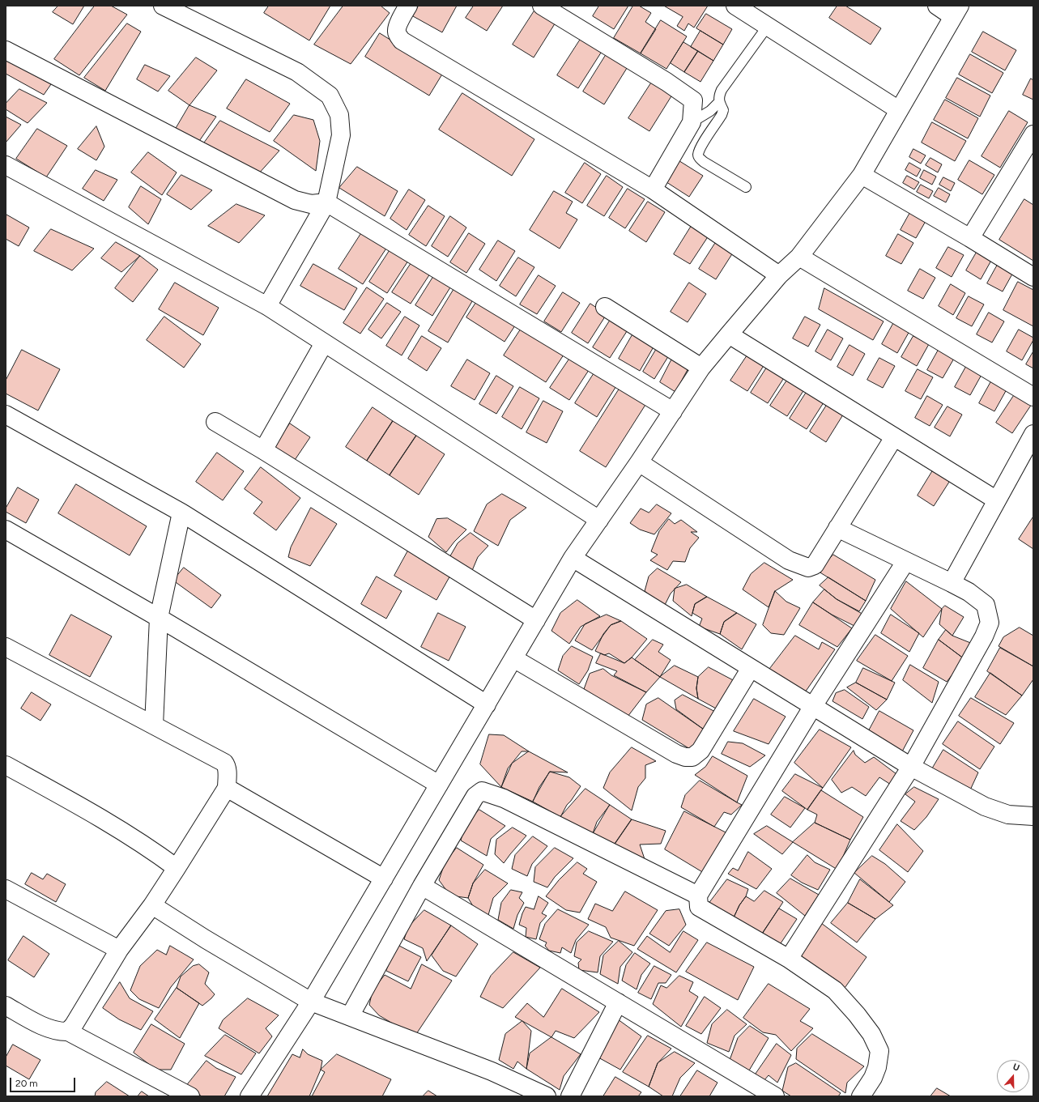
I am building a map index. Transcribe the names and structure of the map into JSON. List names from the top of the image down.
{
  "scale_bar": "20 m",
  "north": "top"
}
